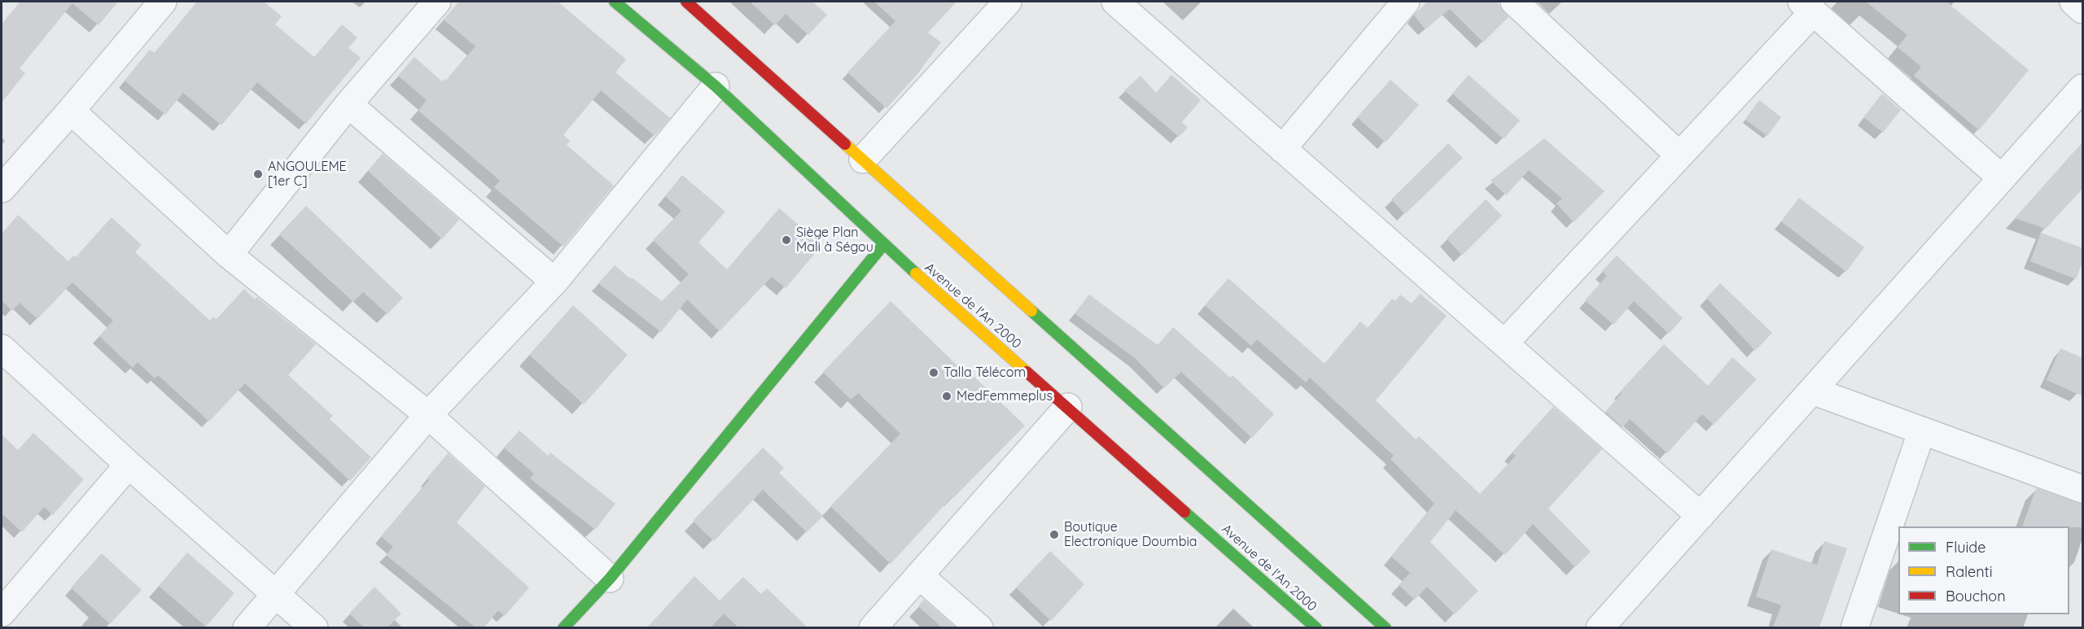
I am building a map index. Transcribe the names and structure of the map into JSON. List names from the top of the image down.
{
  "streets": {
    "main road": ["Avenue de l'An 2000"]
  },
  "places": [
    "ANGOULEME [1er C]",
    "Siège Plan Mali à Ségou",
    "Talla Télécom",
    "MedFemmeplus",
    "Boutique Electronique Doumbia"
  ],
  "legend": ["Fluide", "Ralenti", "Bouchon"]
}
